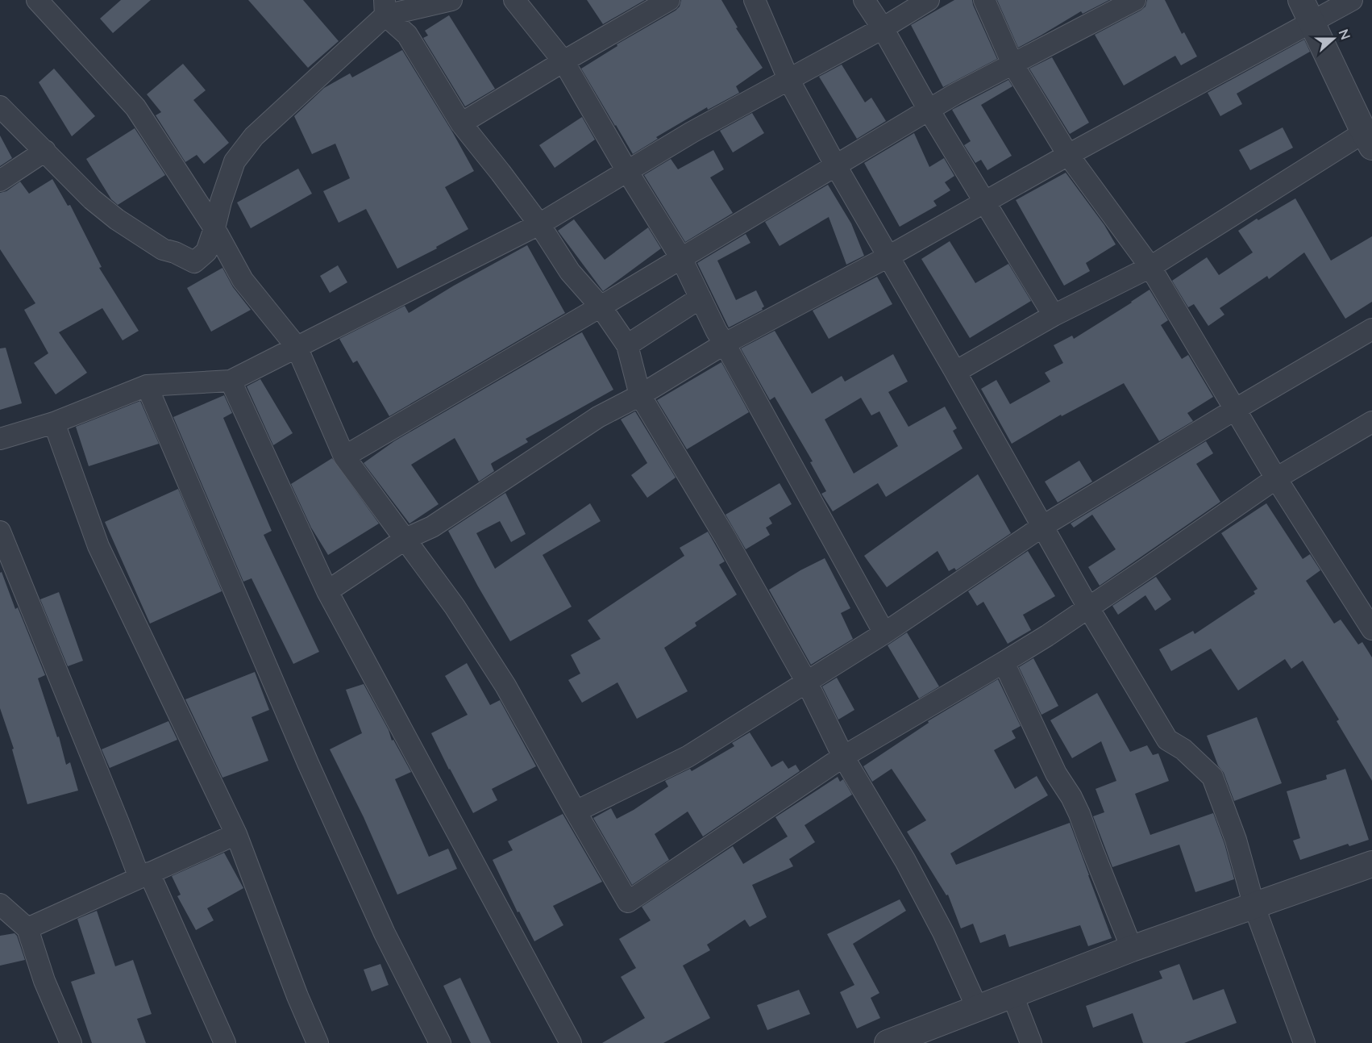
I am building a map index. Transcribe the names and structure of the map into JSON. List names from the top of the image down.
{
  "north": "right"
}
